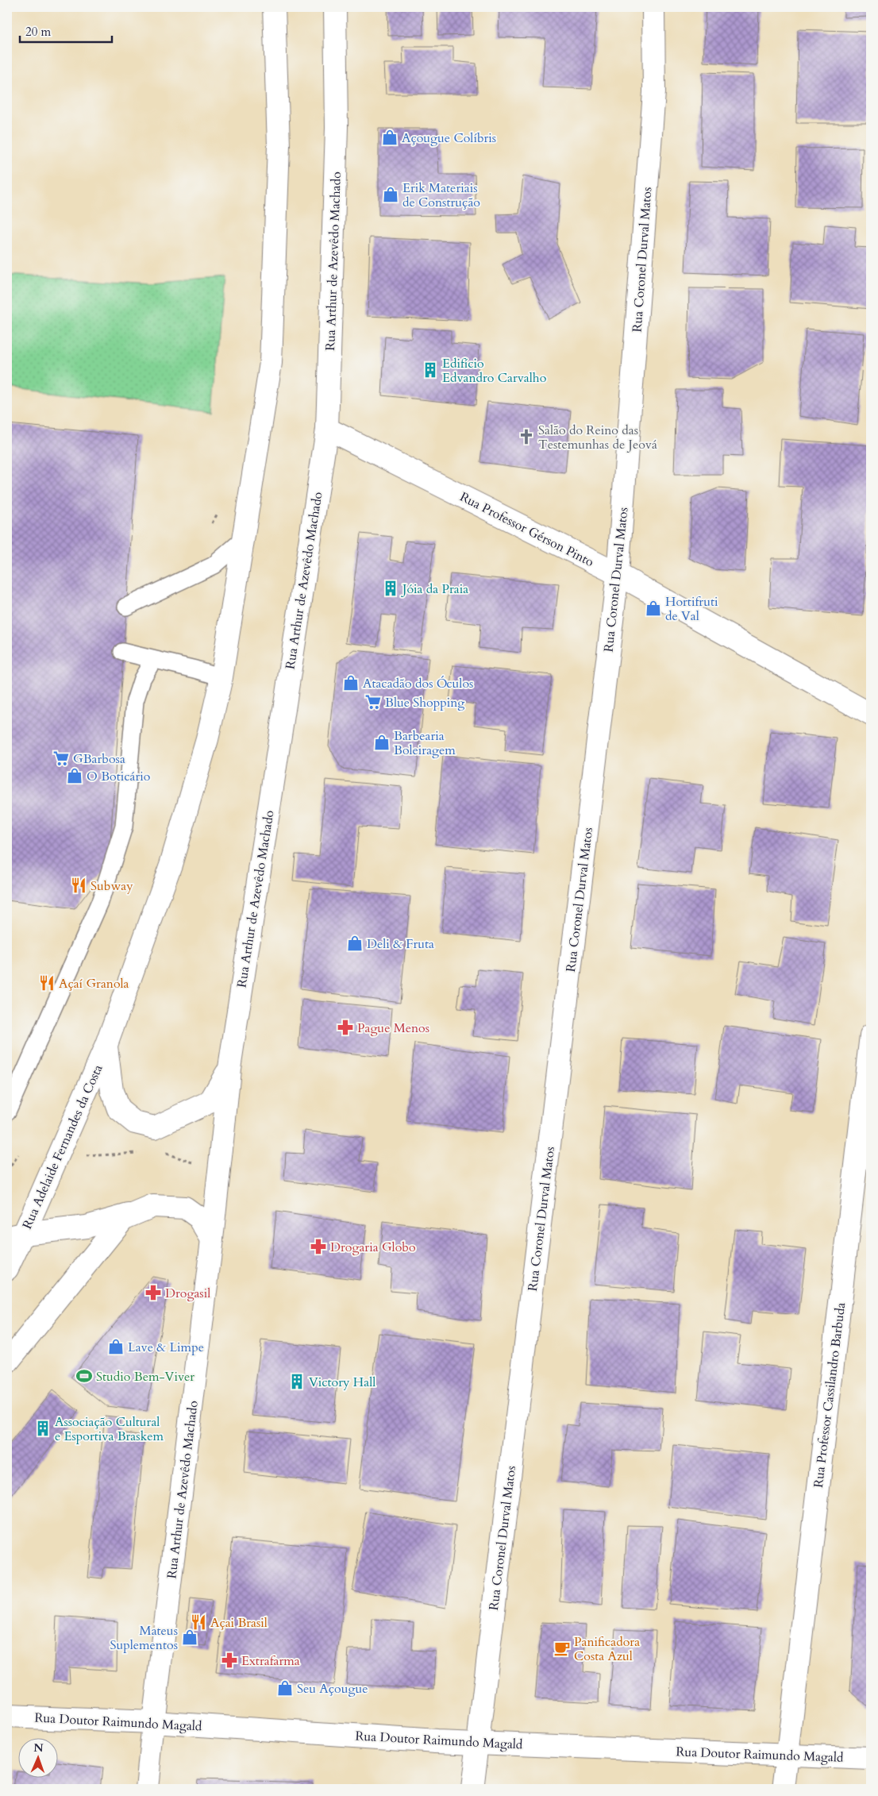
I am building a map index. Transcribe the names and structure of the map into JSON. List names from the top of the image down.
{
  "streets": {
    "street": [
      "Rua Coronel Durval Matos",
      "Rua Arthur de Azevêdo Machado",
      "Rua Professor Gérson Pinto",
      "Rua Adelaide Fernandes da Costa",
      "Rua Professor Cassilandro Barbuda",
      "Rua Doutor Raimundo Magald"
    ]
  },
  "crossings": [
    ["Rua Coronel Durval Matos", "Rua Professor Gérson Pinto"],
    ["Rua Coronel Durval Matos", "Rua Doutor Raimundo Magald"],
    ["Rua Arthur de Azevêdo Machado", "Rua Professor Gérson Pinto"],
    ["Rua Arthur de Azevêdo Machado", "Rua Doutor Raimundo Magald"],
    ["Rua Professor Cassilandro Barbuda", "Rua Doutor Raimundo Magald"]
  ],
  "places": {
    "shop": [
      "Açougue Colíbris",
      "Erik Materiais de Construção",
      "Hortifruti de Val",
      "Atacadão dos Óculos",
      "Barbearia Boleiragem",
      "O Boticário",
      "Deli & Fruta",
      "Lave & Limpe",
      "Mateus Suplementos",
      "Seu Açougue"
    ],
    "building": [
      "Edifício Edvandro Carvalho",
      "Jóia da Praia",
      "Victory Hall",
      "Associação Cultural e Esportiva Braskem"
    ],
    "church": ["Salão do Reino das Testemunhas de Jeová"],
    "supermarket": ["Blue Shopping", "GBarbosa"],
    "restaurant": ["Subway", "Açaí Granola", "Açai Brasil"],
    "pharmacy": [
      "Pague Menos",
      "Drogaria Globo",
      "Drogasil",
      "Extrafarma"
    ],
    "sports": ["Studio Bem-Viver"],
    "cafe": ["Panificadora Costa Azul"]
  },
  "scale_bar": "20 m",
  "north": "top"
}
